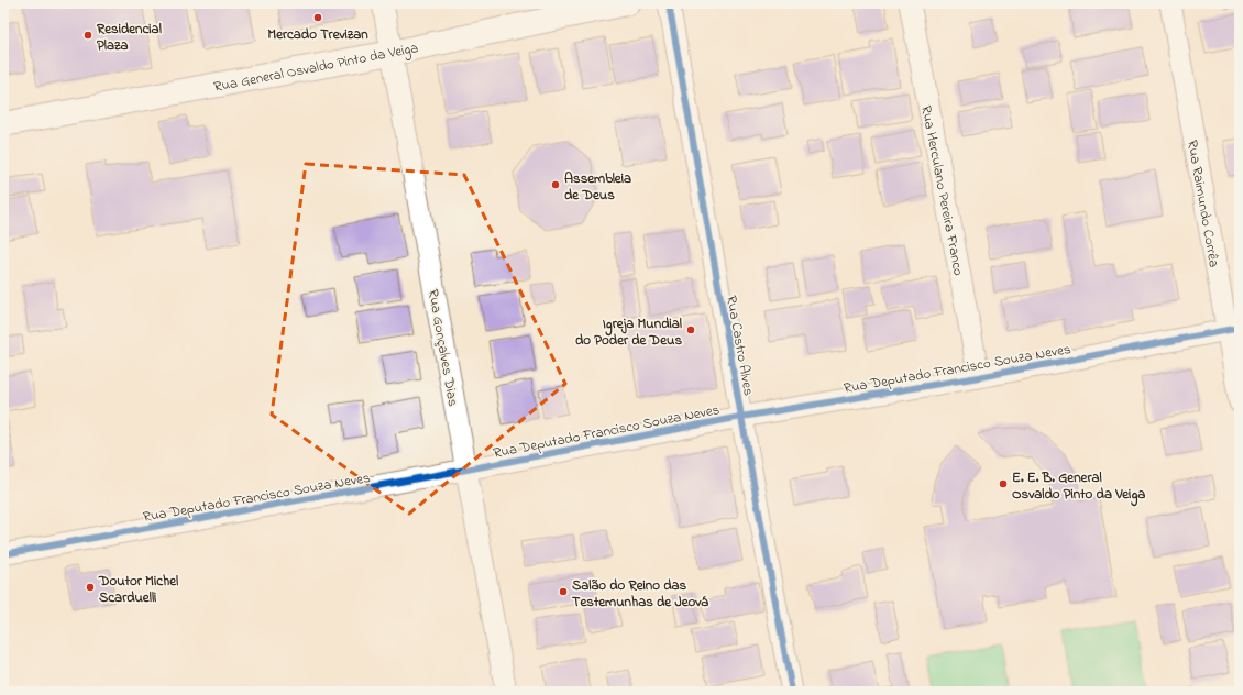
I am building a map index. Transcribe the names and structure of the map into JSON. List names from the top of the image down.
{
  "streets": {
    "street": [
      "Rua General Osvaldo Pinto da Veiga",
      "Rua Herculano Pereira Franco",
      "Rua Raimundo Corrêa",
      "Rua Castro Alves",
      "Rua Gonçalves Dias",
      "Rua Deputado Francisco Souza Neves"
    ]
  },
  "crossings": [
    ["Rua General Osvaldo Pinto da Veiga", "Rua Gonçalves Dias"],
    ["Rua Herculano Pereira Franco", "Rua Deputado Francisco Souza Neves"],
    ["Rua Raimundo Corrêa", "Rua Deputado Francisco Souza Neves"],
    ["Rua Castro Alves", "Rua Deputado Francisco Souza Neves"],
    ["Rua Gonçalves Dias", "Rua Deputado Francisco Souza Neves"]
  ],
  "places": [
    "Mercado Trevizan",
    "Residencial Plaza",
    "Assembleia de Deus",
    "Igreja Mundial do Poder de Deus",
    "E. E. B. General Osvaldo Pinto da Veiga",
    "Doutor Michel Scarduelli",
    "Salão do Reino das Testemunhas de Jeová"
  ]
}
